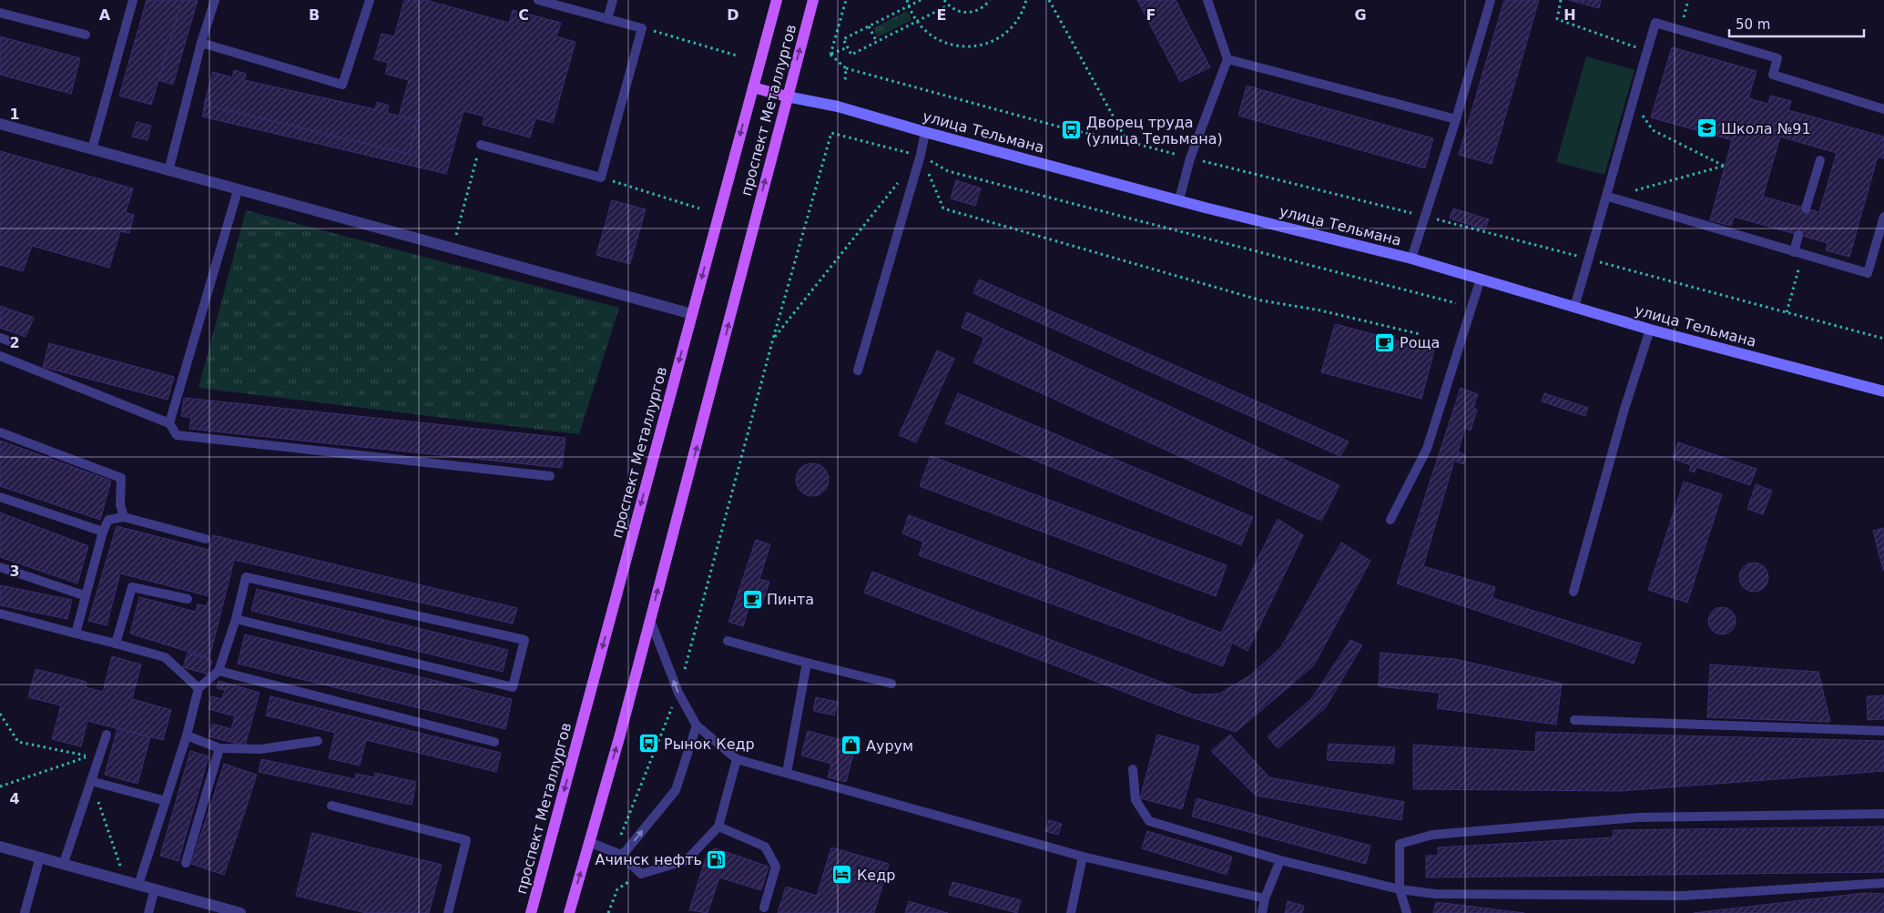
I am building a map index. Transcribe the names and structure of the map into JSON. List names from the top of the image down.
{
  "streets": {
    "main road": ["проспект Металлургов", "улица Тельмана"]
  },
  "crossings": [
    ["проспект Металлургов", "улица Тельмана"]
  ],
  "places": {
    "school or university": ["Школа №91"],
    "bus stop": ["Дворец труда (улица Тельмана)", "Рынок Кедр"],
    "cafe": ["Роща", "Пинта"],
    "shop": ["Аурум"],
    "fuel station": ["Ачинск нефть"],
    "hotel": ["Кедр"]
  },
  "scale_bar": "50 m",
  "grid": {
    "columns": [
      "A",
      "B",
      "C",
      "D",
      "E",
      "F",
      "G",
      "H"
    ],
    "rows": [
      "1",
      "2",
      "3",
      "4"
    ]
  }
}
